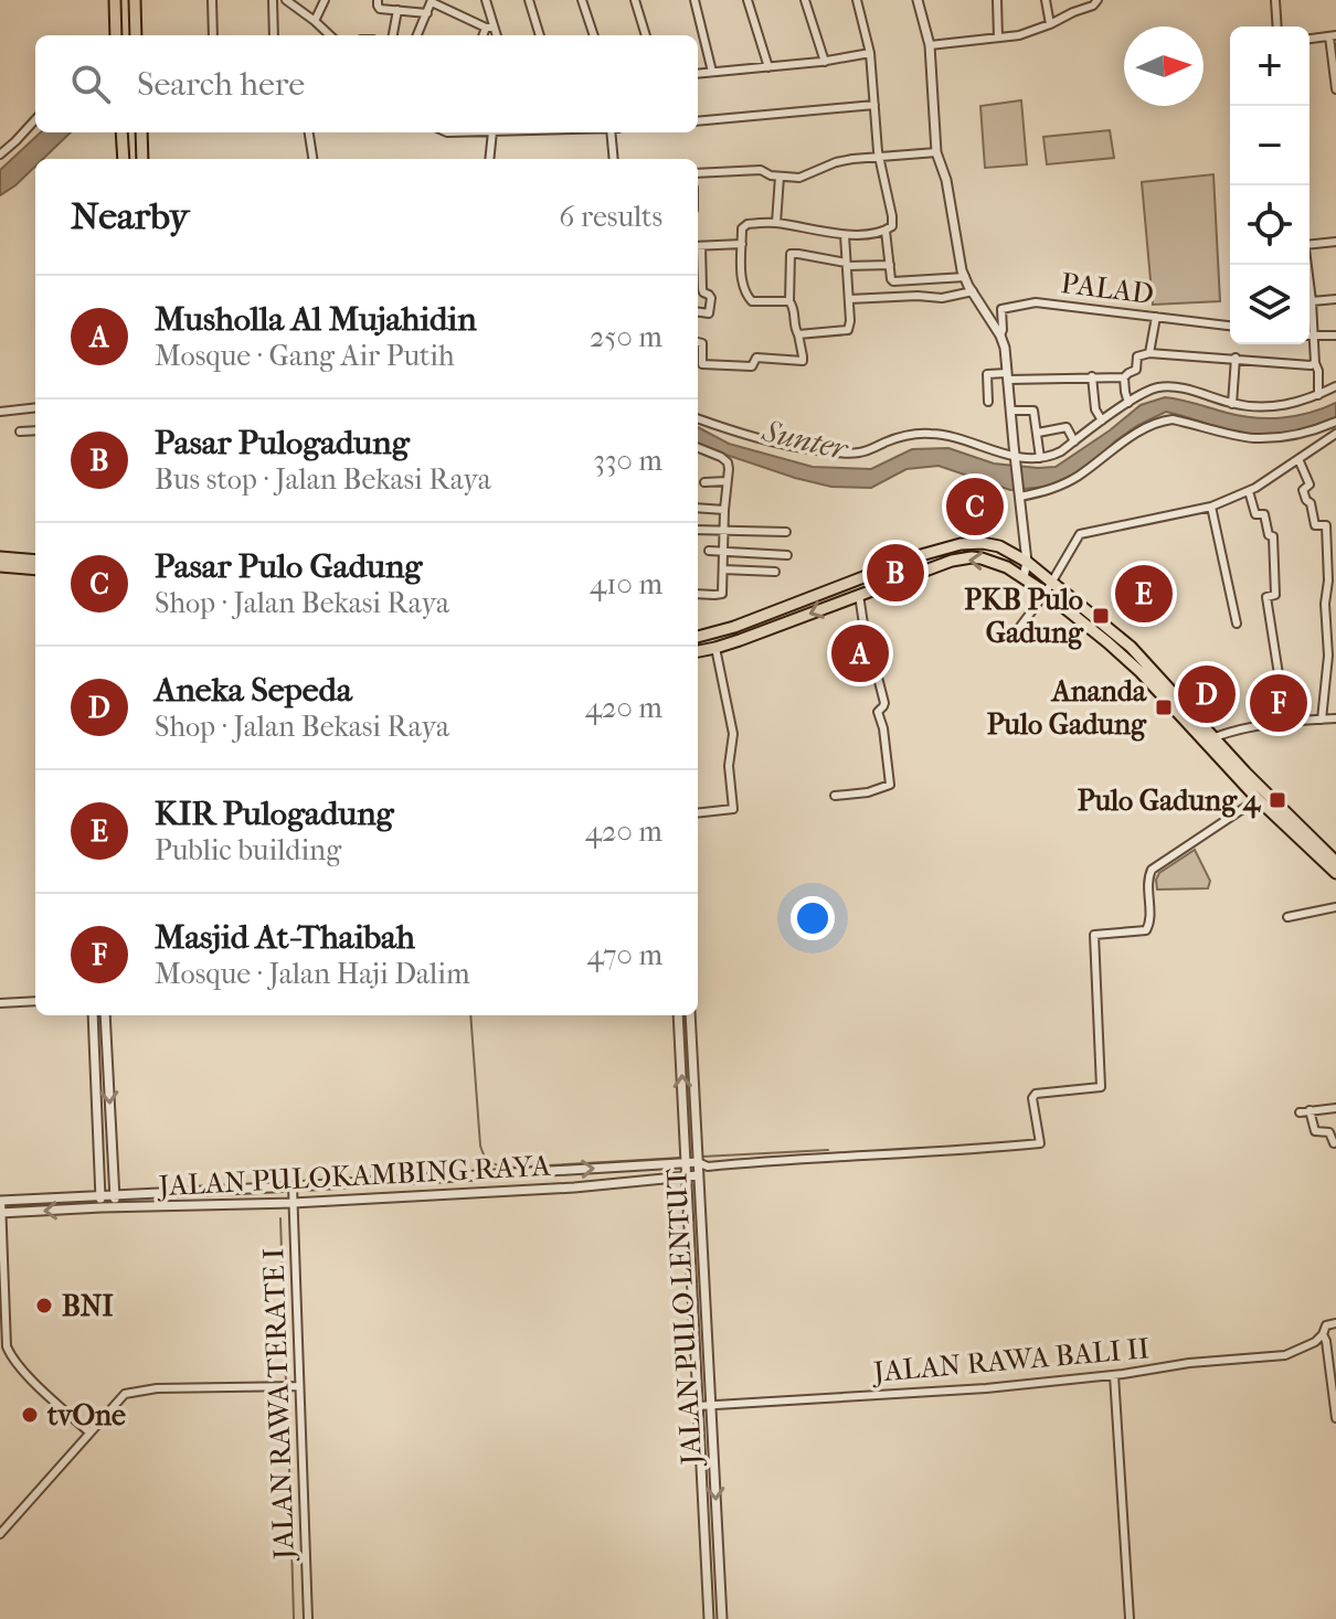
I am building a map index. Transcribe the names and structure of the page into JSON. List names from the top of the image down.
{
  "streets": {
    "street": [
      "PALAD",
      "JALAN PULOKAMBING RAYA",
      "JALAN PULO LENTUT",
      "JALAN RAWA BALI II",
      "JALAN RAWA TERATE I"
    ]
  },
  "crossings": [
    ["JALAN PULOKAMBING RAYA", "JALAN PULO LENTUT"],
    ["JALAN PULOKAMBING RAYA", "JALAN RAWA TERATE I"],
    ["JALAN PULO LENTUT", "JALAN RAWA BALI II"]
  ],
  "water": ["Sunter"],
  "places": {
    "transit": ["PKB Pulo Gadung", "Ananda Pulo Gadung", "Pulo Gadung 4"],
    "other": ["BNI", "tvOne"]
  },
  "north": "right",
  "page": {
    "map_buttons": ["+", "−"],
    "search": "Search here",
    "heading": ["Nearby", "6 results"],
    "list": [
      {
        "mark": "A",
        "name": "Musholla Al Mujahidin",
        "note": "Mosque · Gang Air Putih",
        "value": "250 m"
      },
      {
        "mark": "B",
        "name": "Pasar Pulogadung",
        "note": "Bus stop · Jalan Bekasi Raya",
        "value": "330 m"
      },
      {
        "mark": "C",
        "name": "Pasar Pulo Gadung",
        "note": "Shop · Jalan Bekasi Raya",
        "value": "410 m"
      },
      {
        "mark": "D",
        "name": "Aneka Sepeda",
        "note": "Shop · Jalan Bekasi Raya",
        "value": "420 m"
      },
      {
        "mark": "E",
        "name": "KIR Pulogadung",
        "note": "Public building",
        "value": "420 m"
      },
      {
        "mark": "F",
        "name": "Masjid At-Thaibah",
        "note": "Mosque · Jalan Haji Dalim",
        "value": "470 m"
      }
    ],
    "pins": [
      "C",
      "B",
      "E",
      "A",
      "D",
      "F"
    ]
  }
}
